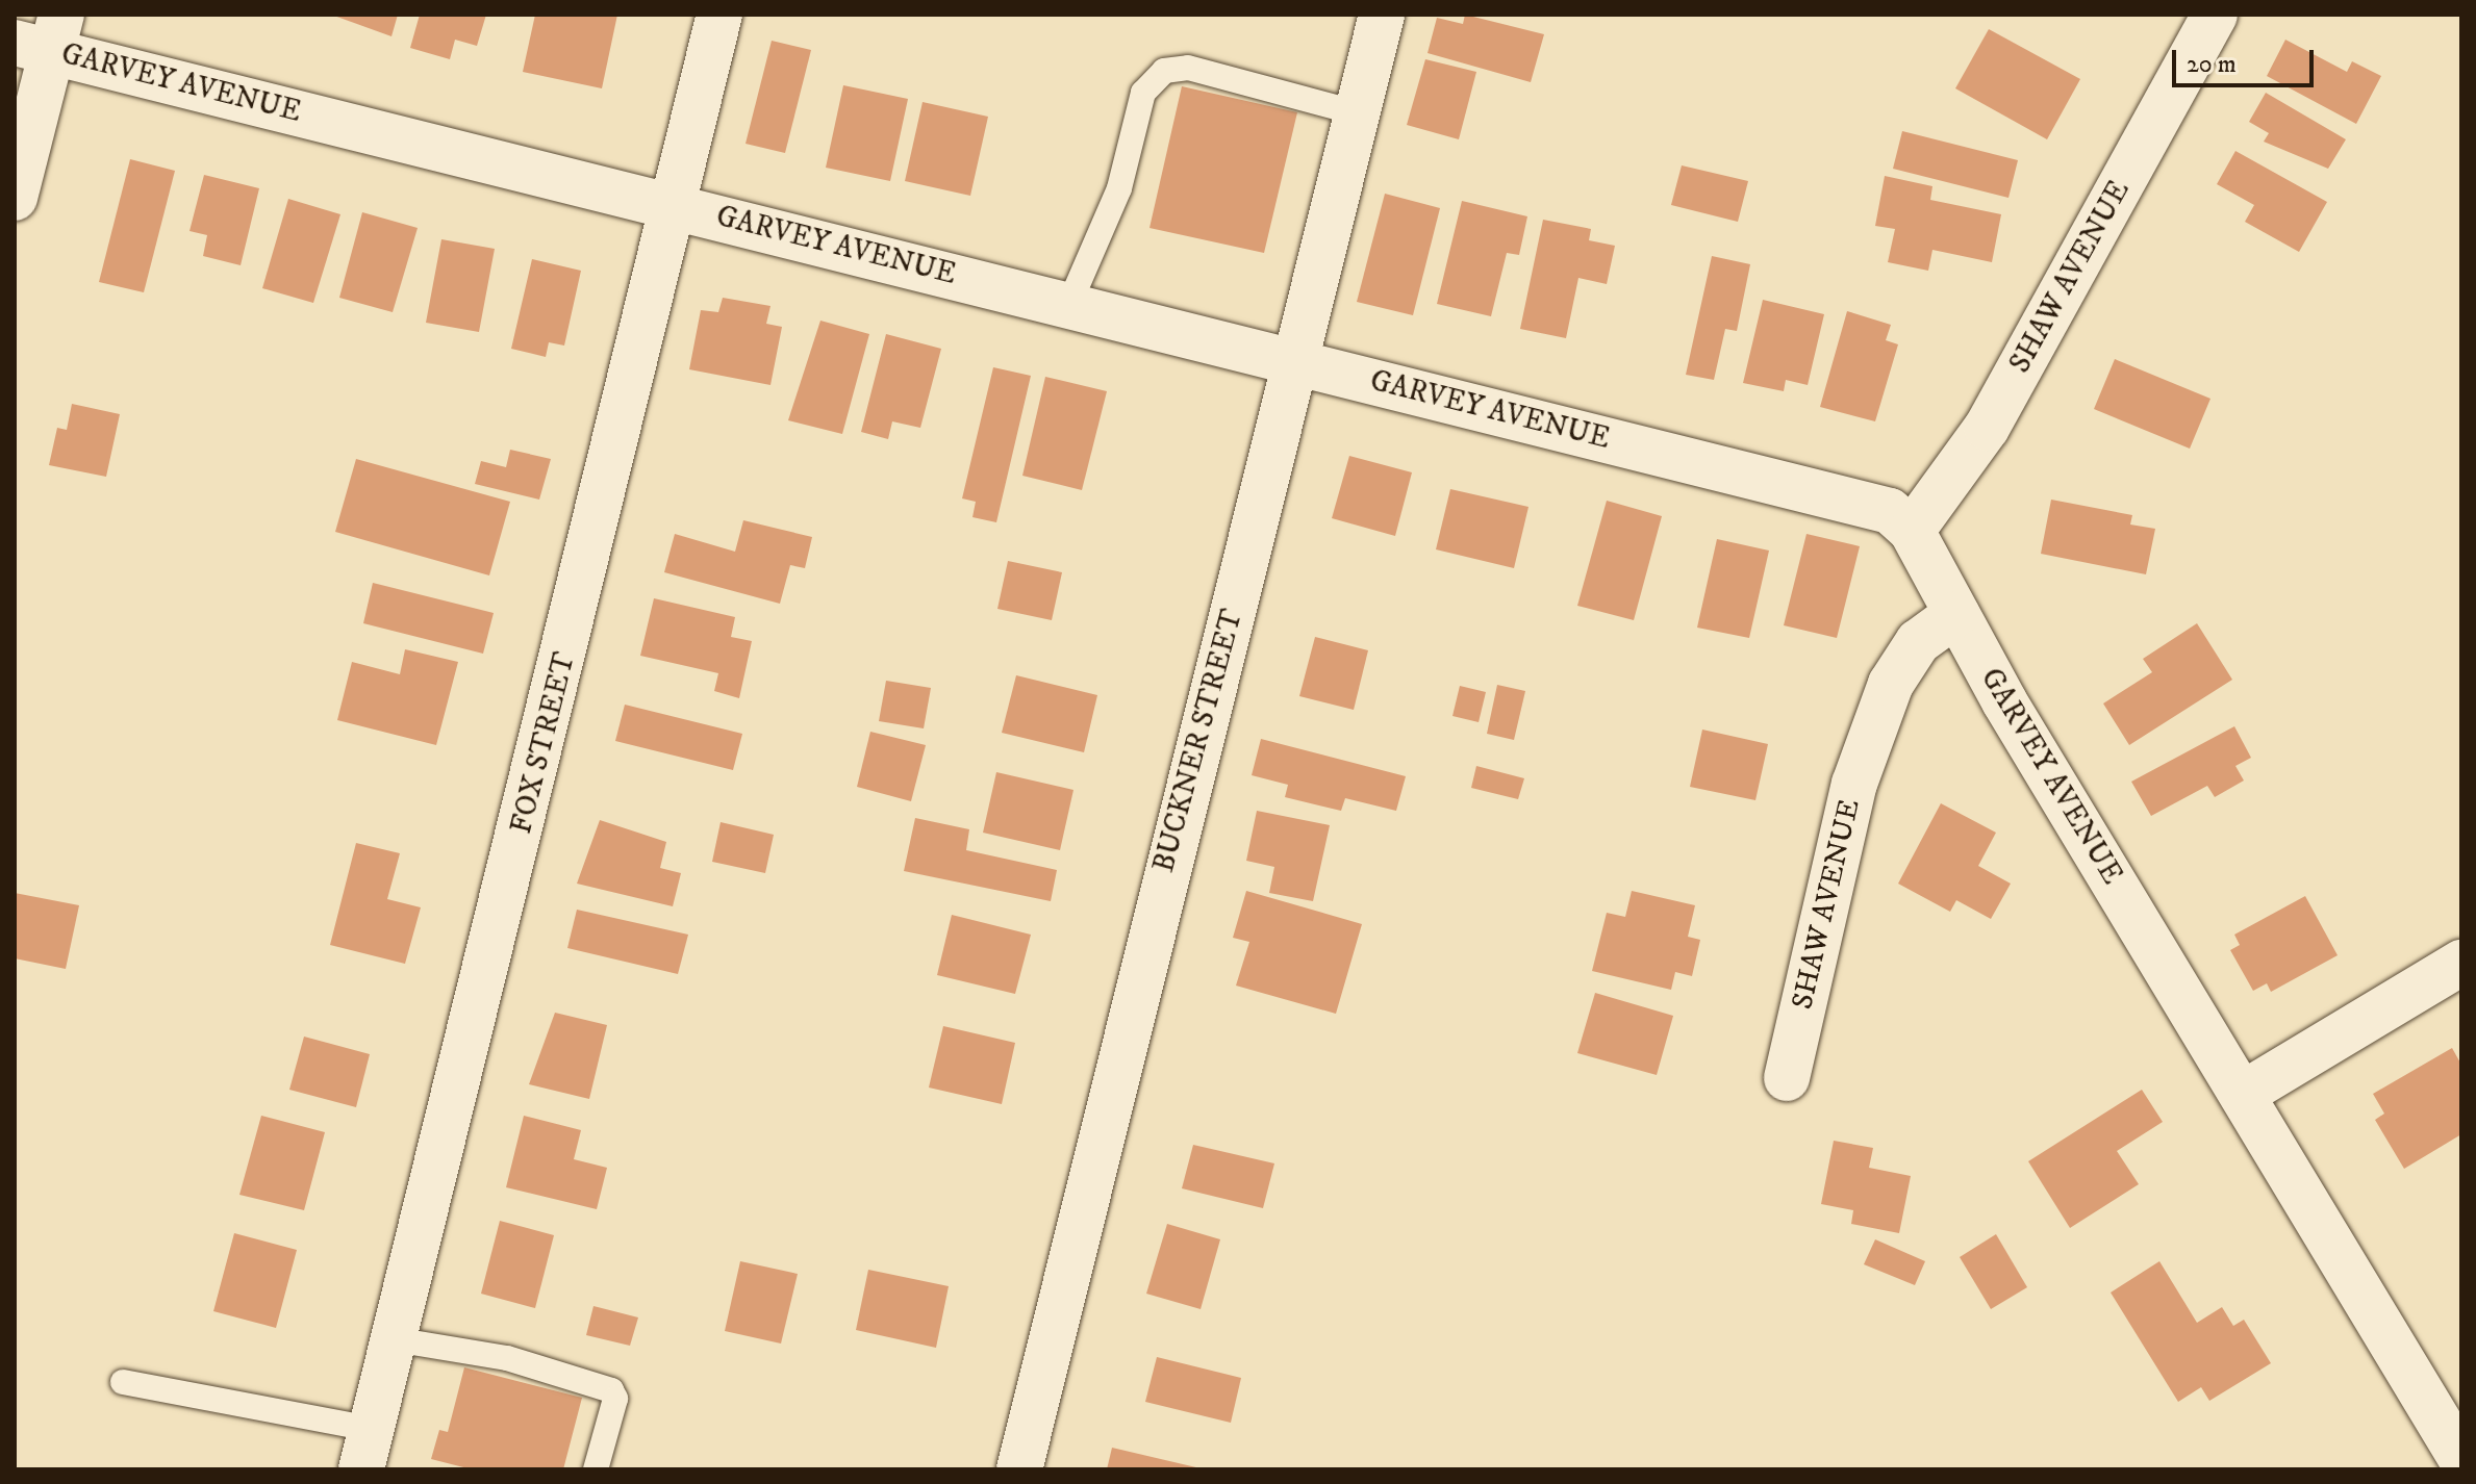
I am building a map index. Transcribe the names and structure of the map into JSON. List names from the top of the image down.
{
  "streets": {
    "street": [
      "GARVEY AVENUE",
      "SHAW AVENUE",
      "BUCKNER STREET",
      "FOX STREET"
    ]
  },
  "crossings": [
    ["GARVEY AVENUE", "SHAW AVENUE"],
    ["GARVEY AVENUE", "BUCKNER STREET"],
    ["GARVEY AVENUE", "FOX STREET"]
  ],
  "scale_bar": "20 m"
}
